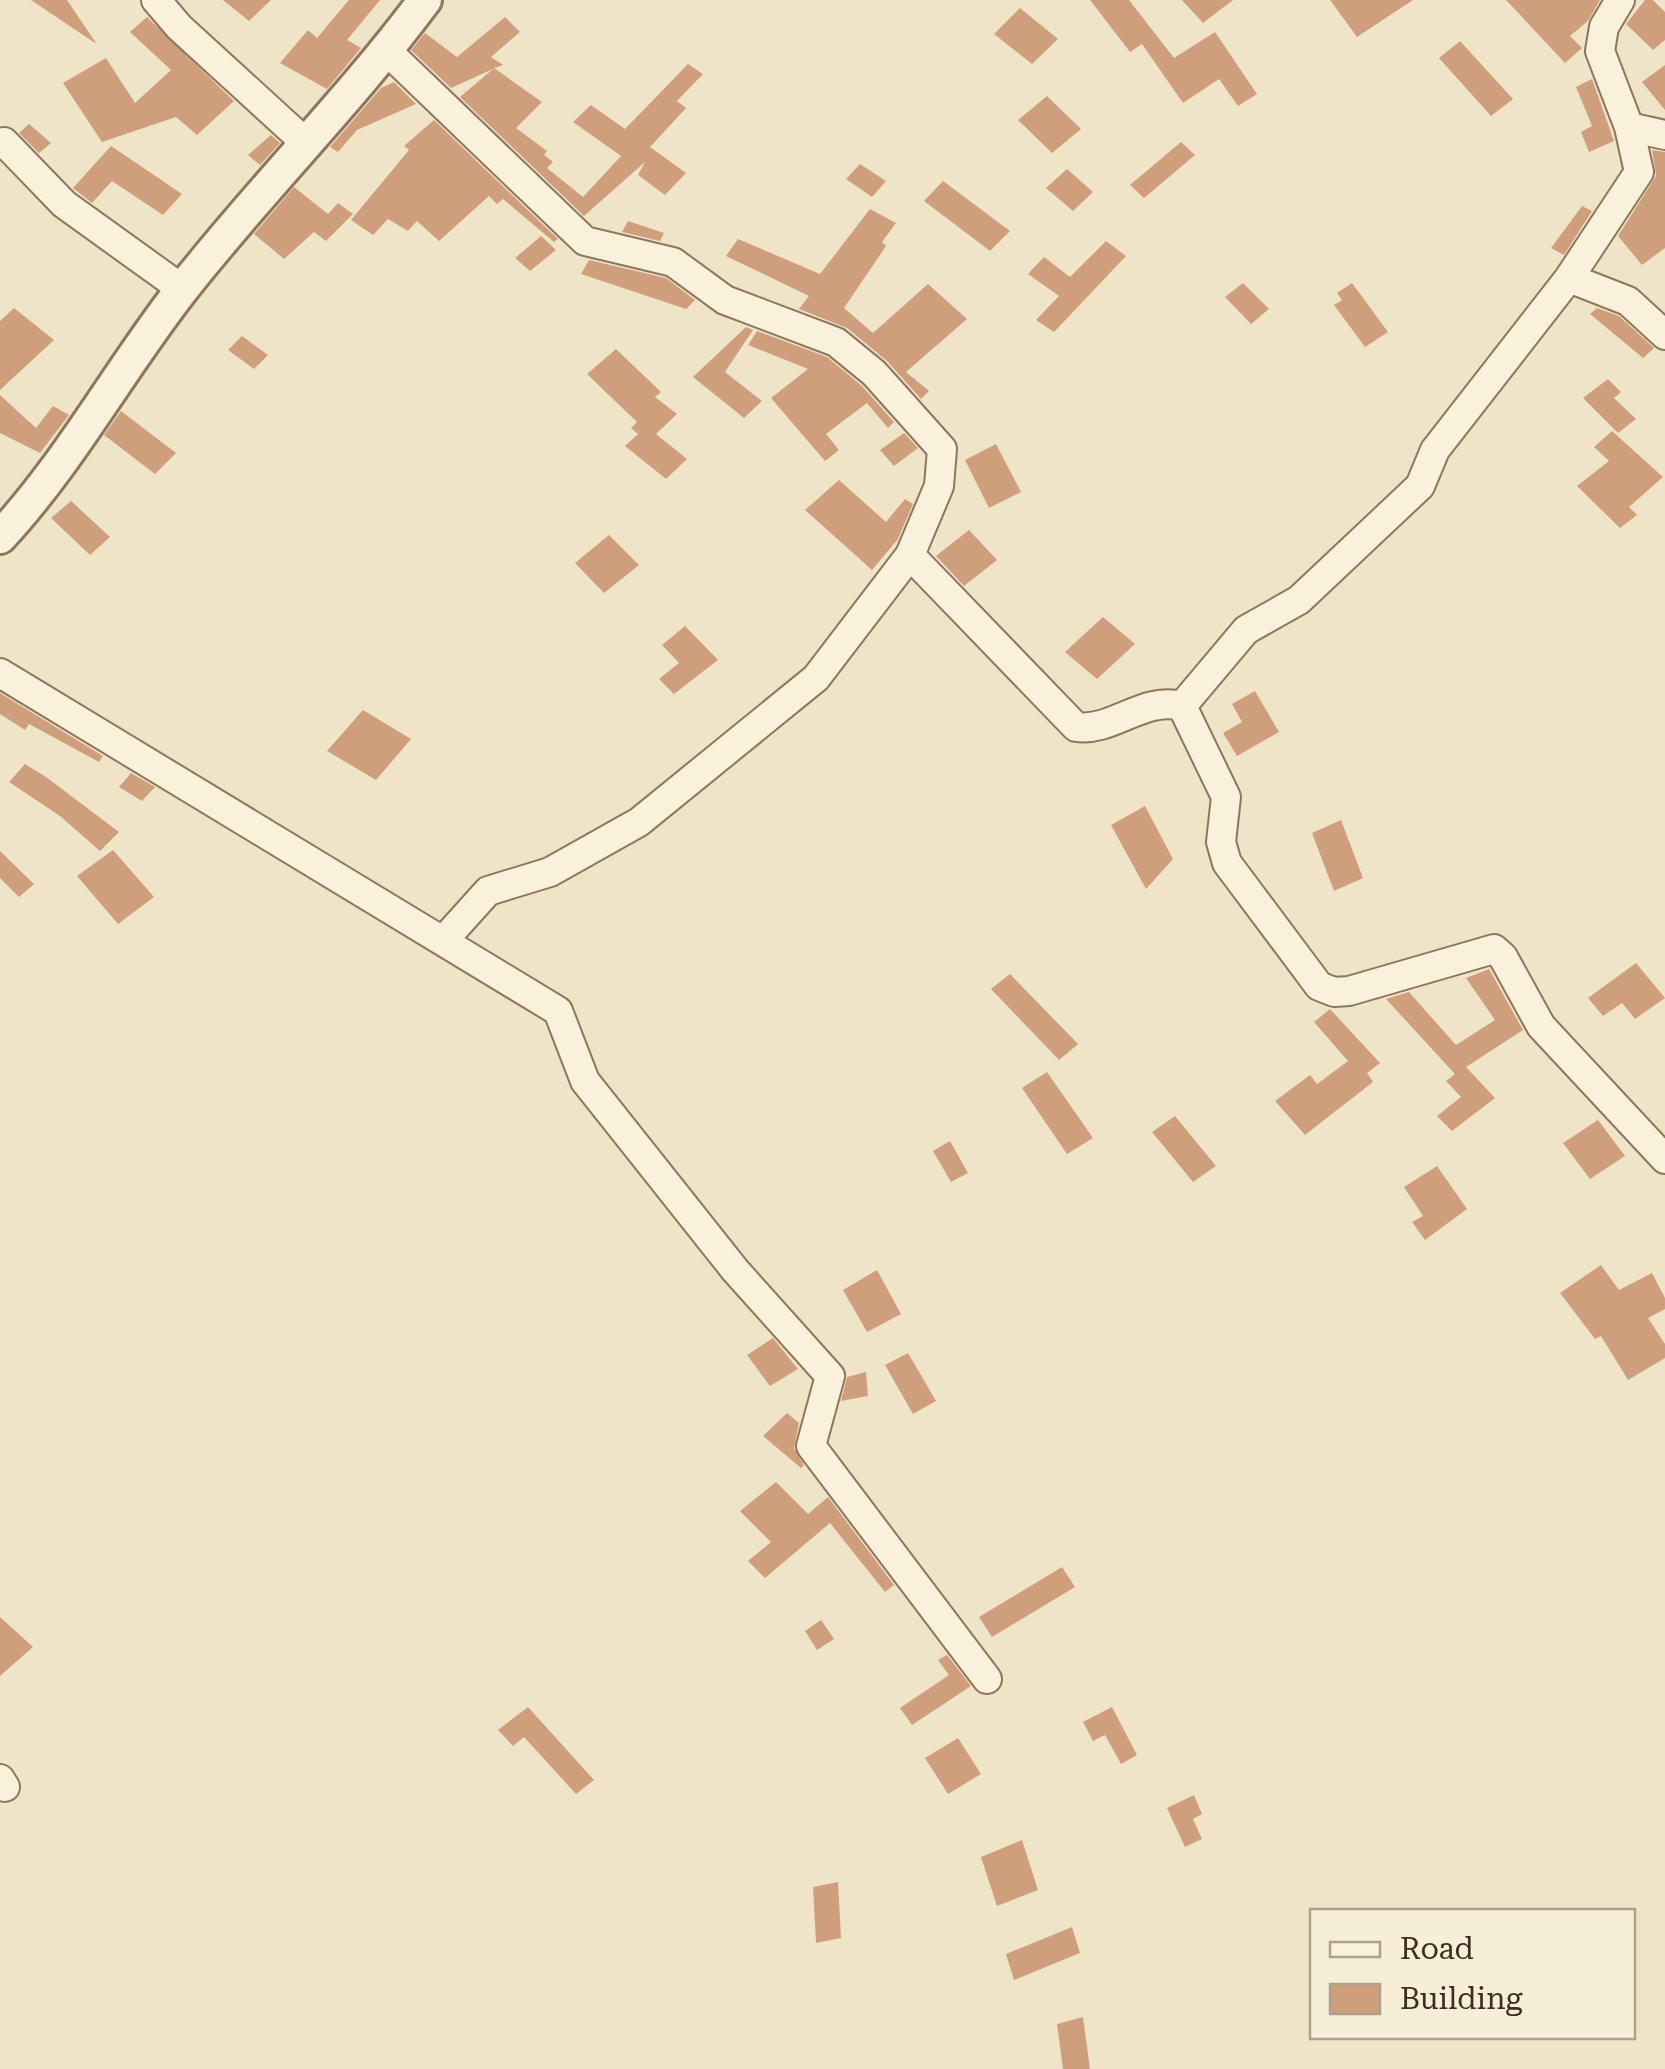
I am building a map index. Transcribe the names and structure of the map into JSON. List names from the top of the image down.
{
  "legend": ["Road", "Building"]
}
